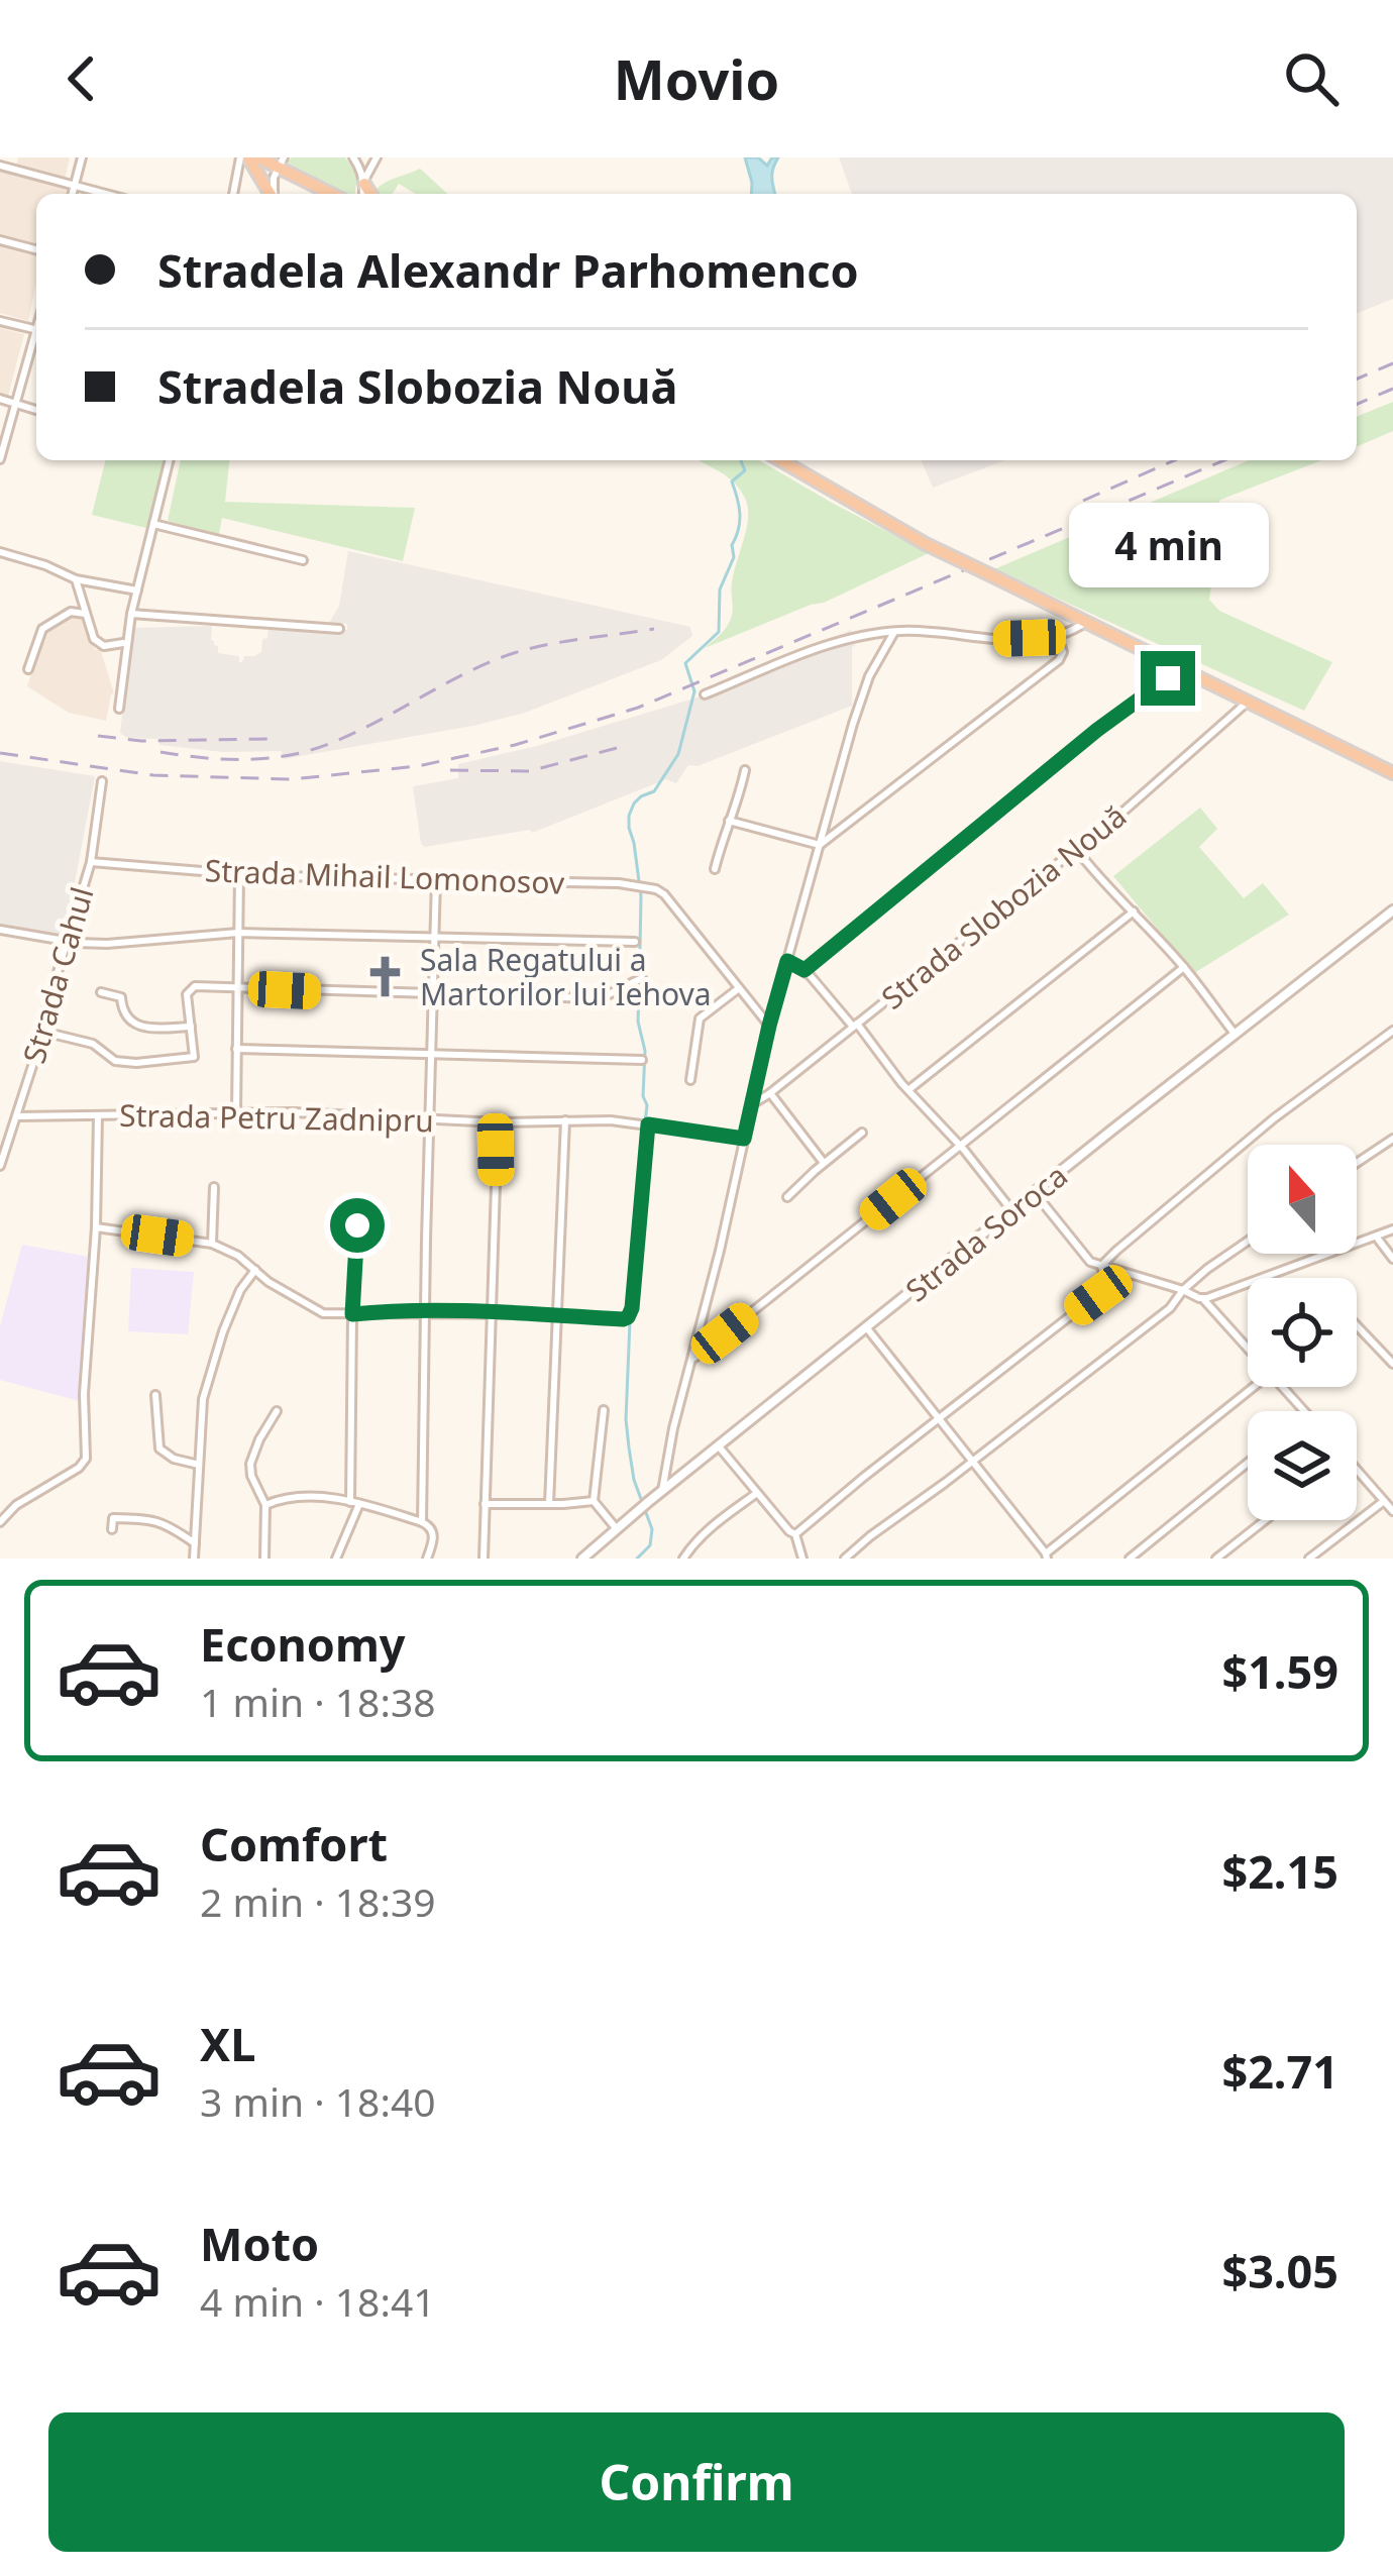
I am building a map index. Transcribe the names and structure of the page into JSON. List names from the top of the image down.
{
  "streets": {
    "street": [
      "Strada Mihail Lomonosov",
      "Strada Slobozia Nouă",
      "Strada Cahul",
      "Strada Petru Zadnipru",
      "Strada Soroca"
    ]
  },
  "crossings": [
    ["Strada Mihail Lomonosov", "Strada Cahul"],
    ["Strada Cahul", "Strada Petru Zadnipru"]
  ],
  "places": {
    "church": ["Sala Regatului a Martorilor lui Iehova"]
  },
  "north": "top",
  "page": {
    "header": "Movio",
    "banner": ["Stradela Alexandr Parhomenco", "Stradela Slobozia Nouă"],
    "bubble": "4 min",
    "list": [
      {
        "name": "Economy",
        "note": "1 min · 18:38",
        "value": "$1.59"
      },
      {
        "name": "Comfort",
        "note": "2 min · 18:39",
        "value": "$2.15"
      },
      {
        "name": "XL",
        "note": "3 min · 18:40",
        "value": "$2.71"
      },
      {
        "name": "Moto",
        "note": "4 min · 18:41",
        "value": "$3.05"
      }
    ],
    "buttons": "Confirm"
  }
}
